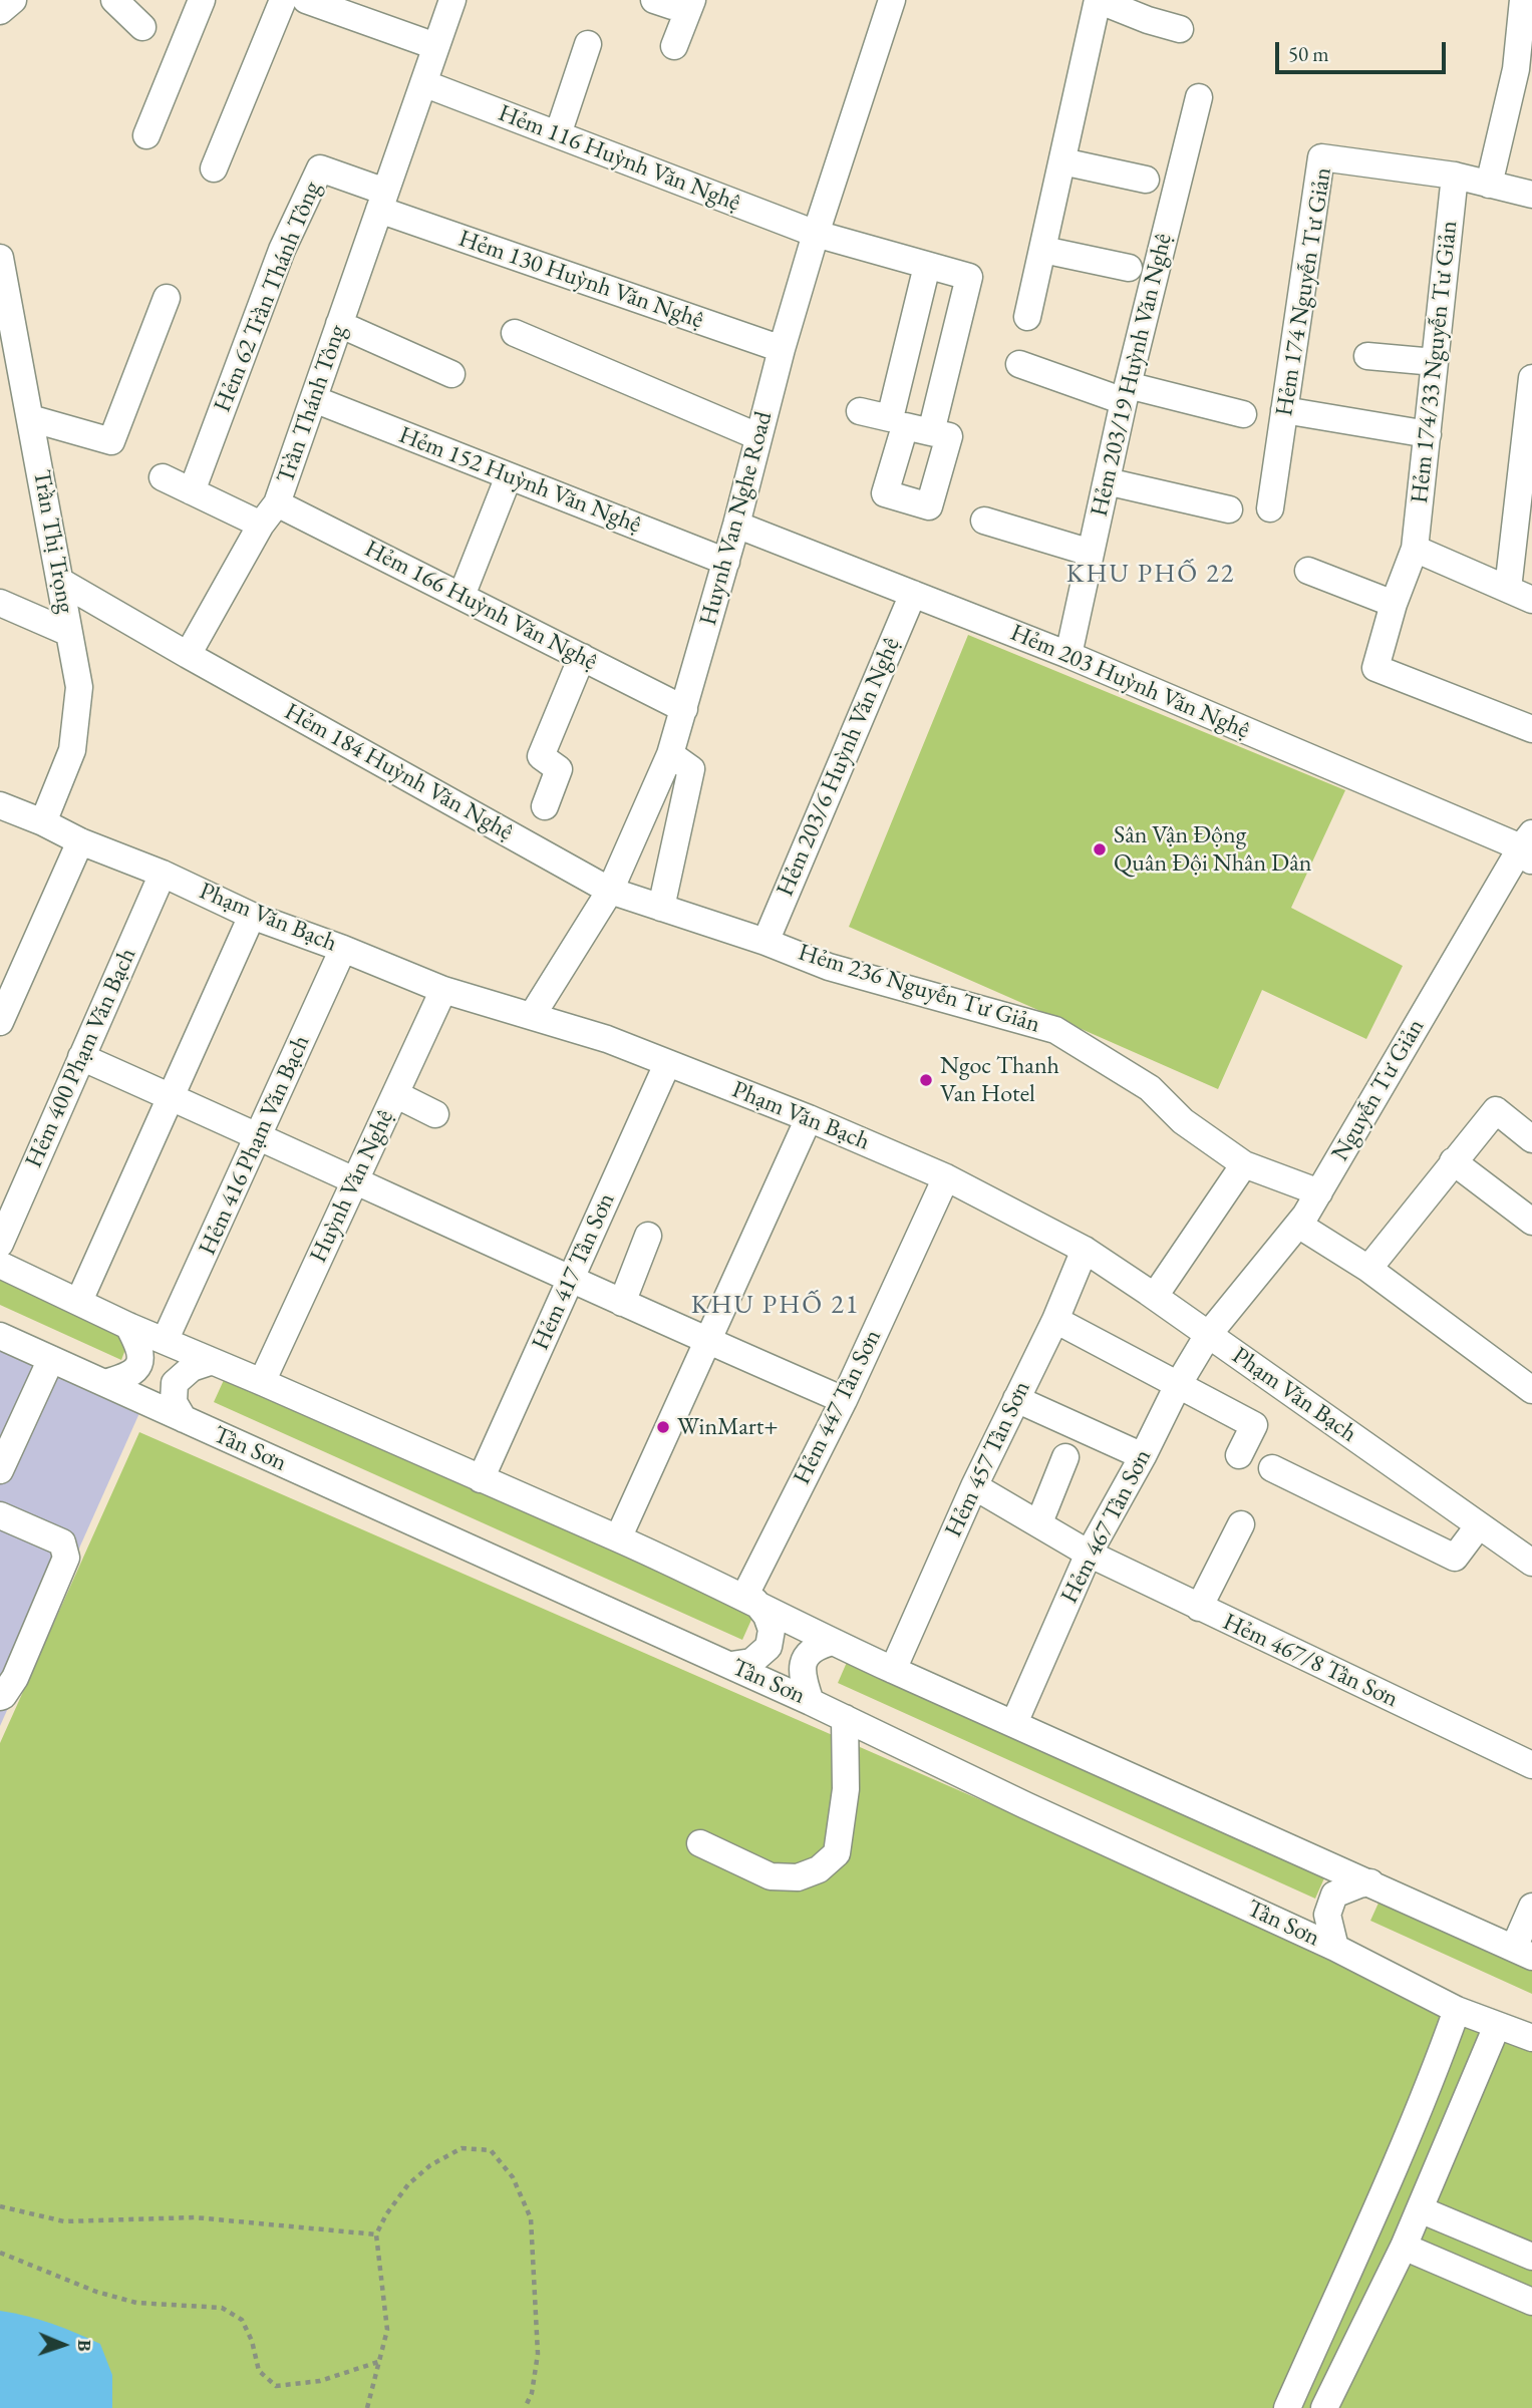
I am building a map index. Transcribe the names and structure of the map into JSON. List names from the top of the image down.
{
  "streets": {
    "street": [
      "Hẻm 116 Huỳnh Văn Nghệ",
      "Hẻm 130 Huỳnh Văn Nghệ",
      "Hẻm 174 Nguyễn Tư Giản",
      "Hẻm 62 Trần Thánh Tông",
      "Hẻm 174/33 Nguyễn Tư Giản",
      "Hẻm 203/19 Huỳnh Văn Nghệ",
      "Trần Thánh Tông",
      "Hẻm 152 Huỳnh Văn Nghệ",
      "Huynh Van Nghe Road",
      "Trần Thị Trọng",
      "Hẻm 166 Huỳnh Văn Nghệ",
      "Hẻm 203 Huỳnh Văn Nghệ",
      "Hẻm 203/6 Huỳnh Văn Nghệ",
      "Hẻm 184 Huỳnh Văn Nghệ",
      "Phạm Văn Bạch",
      "Hẻm 236 Nguyễn Tư Giản",
      "Hẻm 400 Phạm Văn Bạch",
      "Nguyễn Tư Giản",
      "Hẻm 416 Phạm Văn Bạch",
      "Huỳnh Văn Nghệ",
      "Hẻm 417 Tân Sơn",
      "Hẻm 447 Tân Sơn",
      "Tân Sơn",
      "Hẻm 457 Tân Sơn",
      "Hẻm 467 Tân Sơn",
      "Hẻm 467/8 Tân Sơn"
    ]
  },
  "crossings": [
    ["Hẻm 116 Huỳnh Văn Nghệ", "Trần Thánh Tông"],
    ["Hẻm 116 Huỳnh Văn Nghệ", "Huynh Van Nghe Road"],
    ["Hẻm 130 Huỳnh Văn Nghệ", "Hẻm 62 Trần Thánh Tông"],
    ["Hẻm 130 Huỳnh Văn Nghệ", "Trần Thánh Tông"],
    ["Hẻm 130 Huỳnh Văn Nghệ", "Huynh Van Nghe Road"],
    ["Hẻm 174 Nguyễn Tư Giản", "Hẻm 174/33 Nguyễn Tư Giản"],
    ["Hẻm 62 Trần Thánh Tông", "Trần Thánh Tông"],
    ["Hẻm 203/19 Huỳnh Văn Nghệ", "Hẻm 203 Huỳnh Văn Nghệ"],
    ["Trần Thánh Tông", "Hẻm 152 Huỳnh Văn Nghệ"],
    ["Trần Thánh Tông", "Hẻm 166 Huỳnh Văn Nghệ"],
    ["Trần Thánh Tông", "Hẻm 184 Huỳnh Văn Nghệ"],
    ["Hẻm 152 Huỳnh Văn Nghệ", "Huynh Van Nghe Road"],
    ["Huynh Van Nghe Road", "Hẻm 166 Huỳnh Văn Nghệ"],
    ["Huynh Van Nghe Road", "Hẻm 203 Huỳnh Văn Nghệ"],
    ["Huynh Van Nghe Road", "Hẻm 184 Huỳnh Văn Nghệ"],
    ["Huynh Van Nghe Road", "Phạm Văn Bạch"],
    ["Trần Thị Trọng", "Phạm Văn Bạch"],
    ["Hẻm 203 Huỳnh Văn Nghệ", "Hẻm 203/6 Huỳnh Văn Nghệ"],
    ["Hẻm 203 Huỳnh Văn Nghệ", "Nguyễn Tư Giản"],
    ["Hẻm 203/6 Huỳnh Văn Nghệ", "Hẻm 236 Nguyễn Tư Giản"],
    ["Hẻm 184 Huỳnh Văn Nghệ", "Hẻm 236 Nguyễn Tư Giản"],
    ["Phạm Văn Bạch", "Hẻm 400 Phạm Văn Bạch"],
    ["Phạm Văn Bạch", "Nguyễn Tư Giản"],
    ["Phạm Văn Bạch", "Hẻm 416 Phạm Văn Bạch"],
    ["Phạm Văn Bạch", "Huỳnh Văn Nghệ"],
    ["Phạm Văn Bạch", "Hẻm 417 Tân Sơn"],
    ["Phạm Văn Bạch", "Hẻm 447 Tân Sơn"],
    ["Phạm Văn Bạch", "Hẻm 457 Tân Sơn"],
    ["Phạm Văn Bạch", "Hẻm 467 Tân Sơn"],
    ["Hẻm 236 Nguyễn Tư Giản", "Nguyễn Tư Giản"],
    ["Nguyễn Tư Giản", "Hẻm 467 Tân Sơn"],
    ["Hẻm 457 Tân Sơn", "Hẻm 467/8 Tân Sơn"],
    ["Hẻm 467 Tân Sơn", "Hẻm 467/8 Tân Sơn"]
  ],
  "districts": ["KHU PHỐ 22", "KHU PHỐ 21"],
  "places": ["Sân Vận Động Quân Đội Nhân Dân", "Ngoc Thanh Van Hotel", "WinMart+"],
  "scale_bar": "50 m",
  "north": "right"
}
